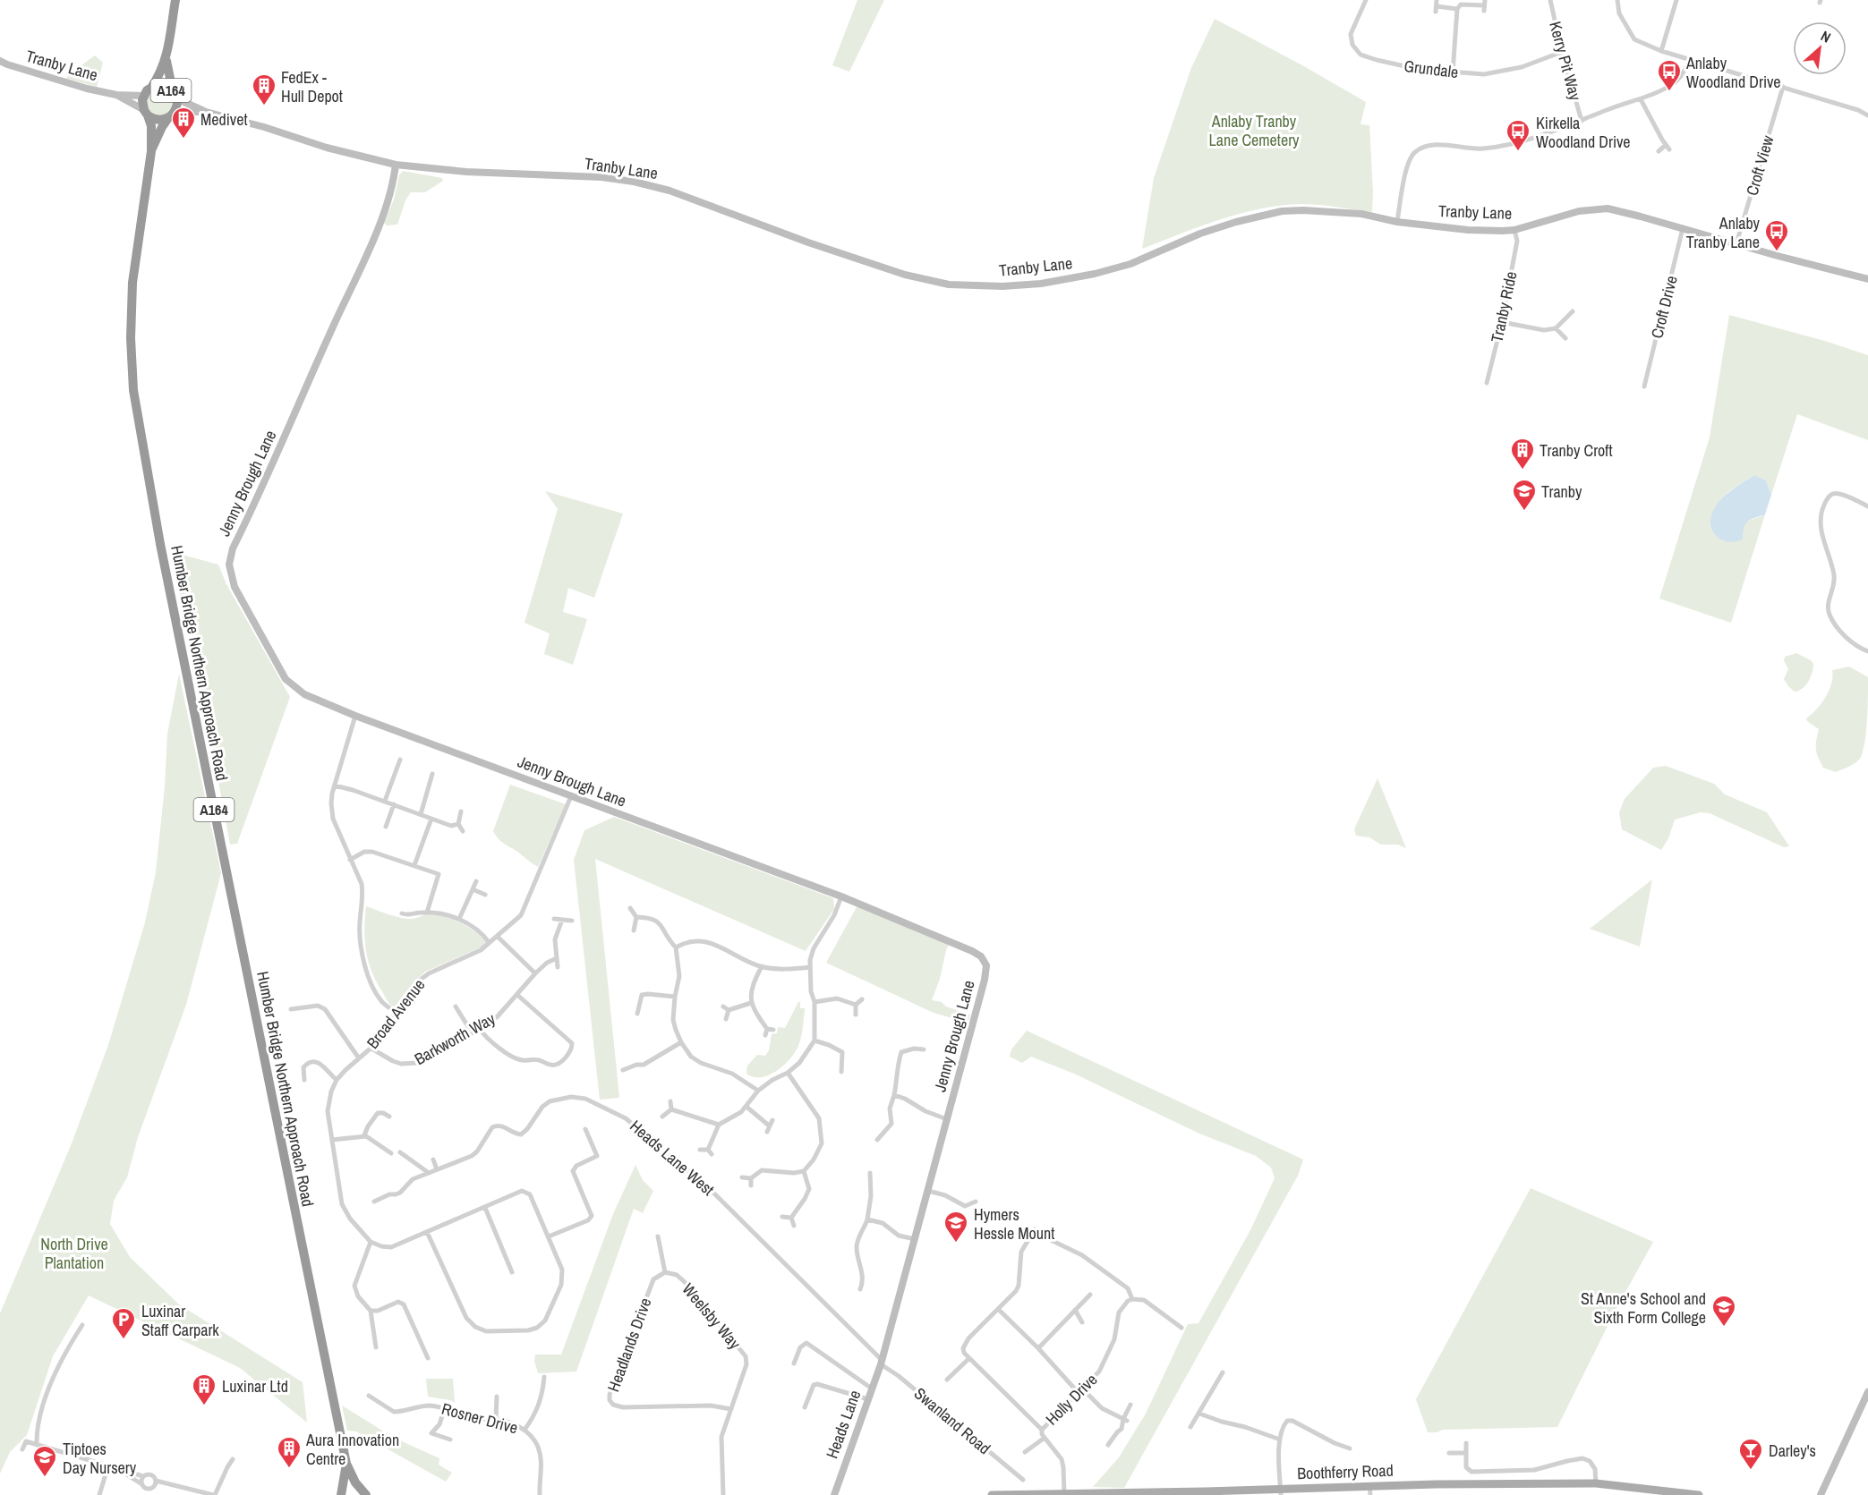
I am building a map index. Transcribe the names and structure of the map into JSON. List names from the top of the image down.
{
  "streets": {
    "highway": ["A164", "Humber Bridge Northern Approach Road"],
    "main road": [
      "Tranby Lane",
      "Jenny Brough Lane",
      "Heads Lane",
      "Boothferry Road"
    ],
    "street": [
      "Kerry Pit Way",
      "Grundale",
      "Croft View",
      "Tranby Ride",
      "Croft Drive",
      "Broad Avenue",
      "Barkworth Way",
      "Heads Lane West",
      "Weelsby Way",
      "Headlands Drive",
      "Holly Drive",
      "Rosner Drive",
      "Swanland Road"
    ]
  },
  "crossings": [
    ["Kerry Pit Way", "Grundale"],
    ["Tranby Lane", "A164"],
    ["Tranby Lane", "Croft View"],
    ["Tranby Lane", "Tranby Ride"],
    ["Tranby Lane", "Croft Drive"],
    ["Tranby Lane", "Jenny Brough Lane"],
    ["Tranby Lane", "Humber Bridge Northern Approach Road"],
    ["A164", "Humber Bridge Northern Approach Road"],
    ["Jenny Brough Lane", "Broad Avenue"],
    ["Jenny Brough Lane", "Heads Lane West"],
    ["Jenny Brough Lane", "Swanland Road"],
    ["Jenny Brough Lane", "Heads Lane"],
    ["Broad Avenue", "Barkworth Way"],
    ["Heads Lane West", "Swanland Road"],
    ["Heads Lane West", "Heads Lane"],
    ["Weelsby Way", "Headlands Drive"],
    ["Holly Drive", "Boothferry Road"],
    ["Swanland Road", "Heads Lane"]
  ],
  "parks": ["Anlaby Tranby Lane Cemetery", "North Drive Plantation"],
  "places": {
    "bus stop": ["Anlaby Woodland Drive", "Kirkella Woodland Drive", "Anlaby Tranby Lane"],
    "building": [
      "FedEx - Hull Depot",
      "Medivet",
      "Tranby Croft",
      "Luxinar Ltd",
      "Aura Innovation Centre"
    ],
    "school or university": [
      "Tranby",
      "Hymers Hessle Mount",
      "St Anne's School and Sixth Form College",
      "Tiptoes Day Nursery"
    ],
    "parking": ["Luxinar Staff Carpark"],
    "bar": ["Darley's"]
  },
  "north": "top right"
}
